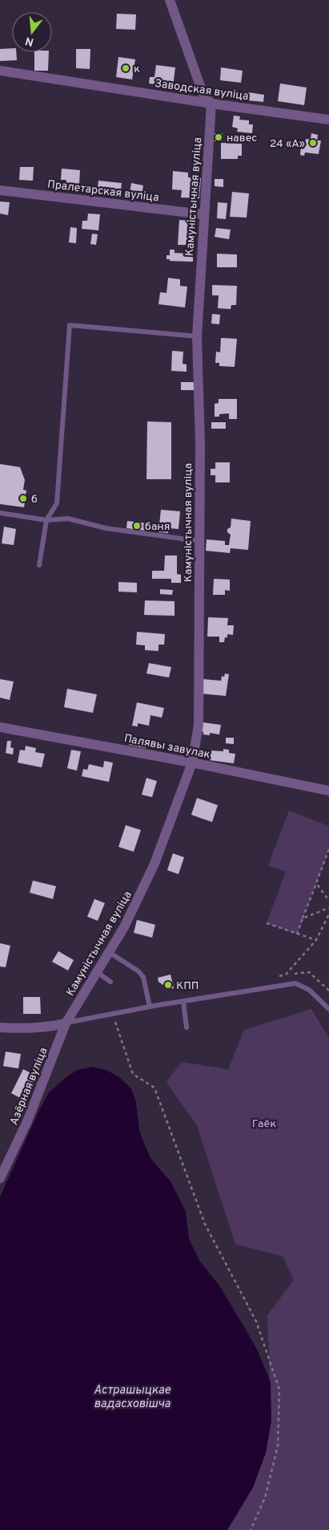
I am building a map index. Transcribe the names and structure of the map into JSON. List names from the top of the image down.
{
  "streets": {
    "street": [
      "Заводская вуліца",
      "Пралетарская вуліца",
      "Камуністычная вуліца",
      "Палявы завулак",
      "Азёрная вуліца"
    ]
  },
  "crossings": [
    ["Заводская вуліца", "Камуністычная вуліца"],
    ["Пралетарская вуліца", "Камуністычная вуліца"],
    ["Камуністычная вуліца", "Палявы завулак"],
    ["Камуністычная вуліца", "Азёрная вуліца"]
  ],
  "water": ["Астрашыцкае вадасховішча"],
  "parks": ["Гаёк"],
  "places": [
    "к",
    "навес",
    "24 «А»",
    "б",
    "баня",
    "КПП"
  ],
  "north": "bottom"
}
